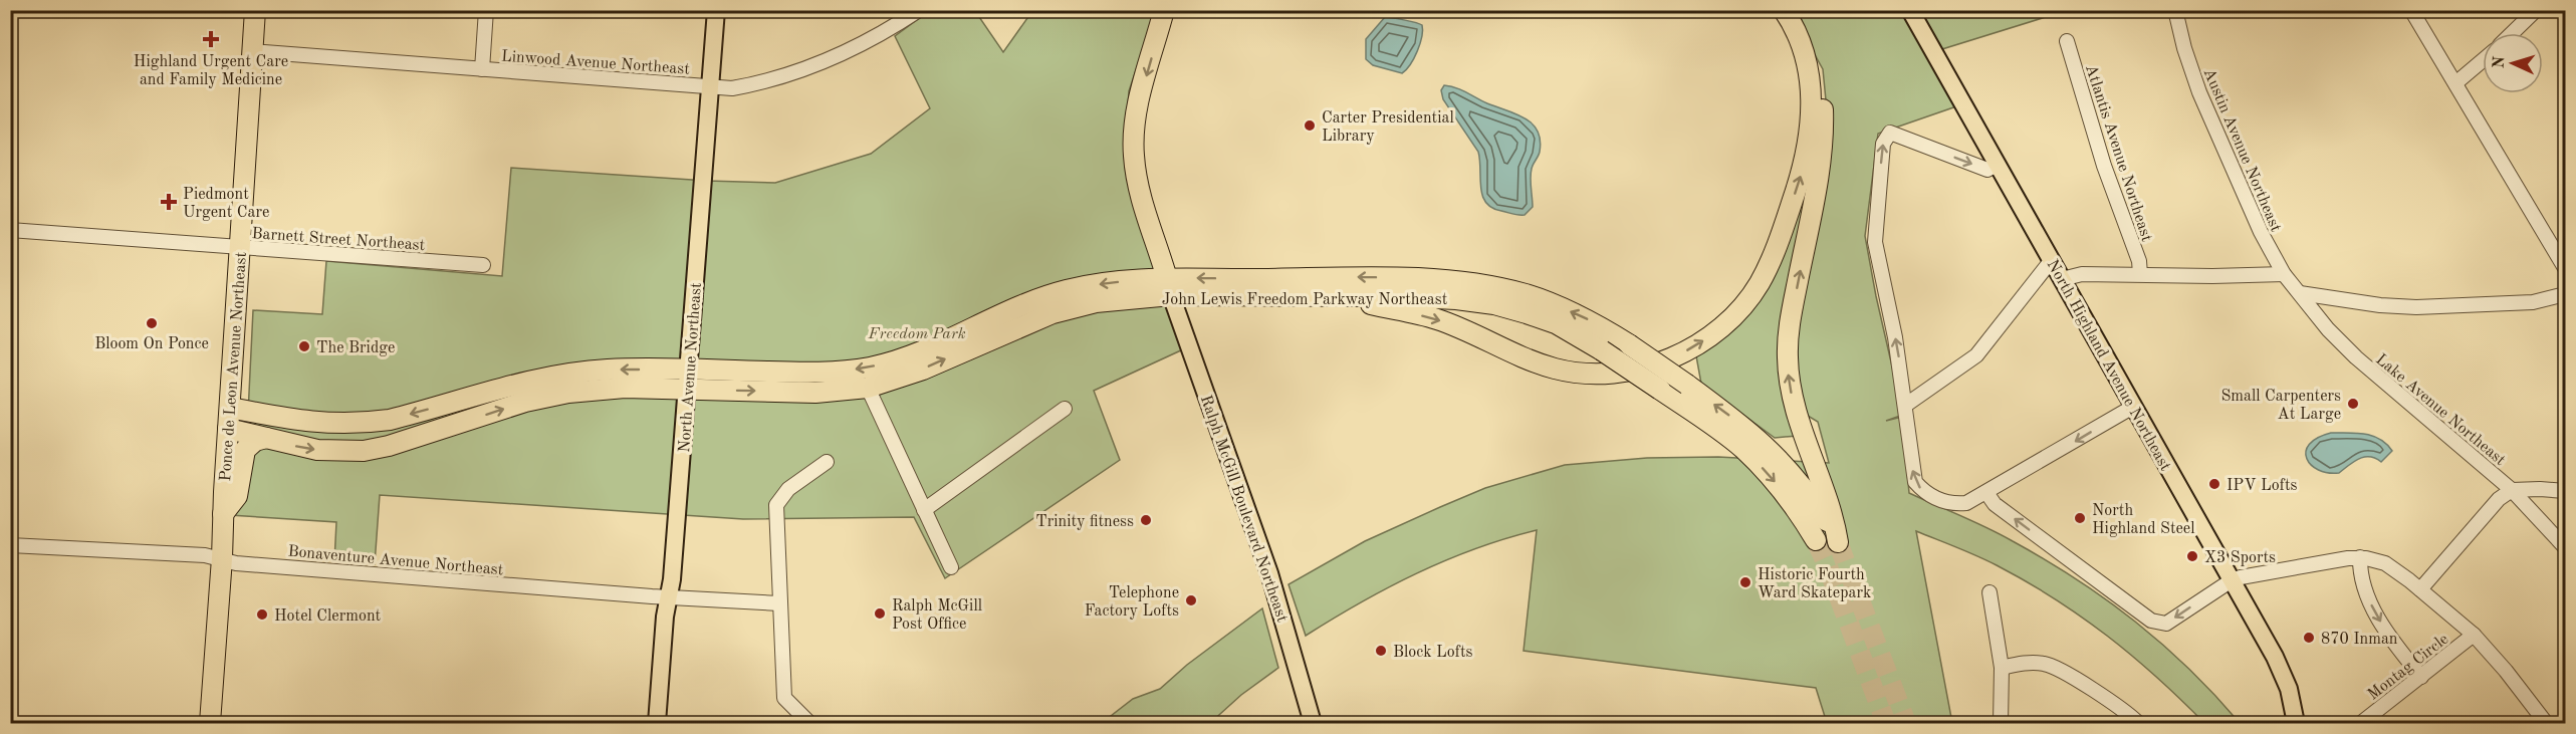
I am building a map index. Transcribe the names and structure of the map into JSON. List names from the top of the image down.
{
  "streets": {
    "highway": ["John Lewis Freedom Parkway Northeast", "Ponce de Leon Avenue Northeast"],
    "main road": ["North Highland Avenue Northeast", "North Avenue Northeast", "Ralph McGill Boulevard Northeast"],
    "street": [
      "Linwood Avenue Northeast",
      "Austin Avenue Northeast",
      "Atlantis Avenue Northeast",
      "Barnett Street Northeast",
      "Lake Avenue Northeast",
      "Bonaventure Avenue Northeast",
      "Montag Circle"
    ]
  },
  "crossings": [
    ["Linwood Avenue Northeast", "Ponce de Leon Avenue Northeast"],
    ["Linwood Avenue Northeast", "North Avenue Northeast"],
    ["Austin Avenue Northeast", "Lake Avenue Northeast"],
    ["Barnett Street Northeast", "Ponce de Leon Avenue Northeast"],
    ["John Lewis Freedom Parkway Northeast", "Ponce de Leon Avenue Northeast"],
    ["John Lewis Freedom Parkway Northeast", "North Avenue Northeast"],
    ["John Lewis Freedom Parkway Northeast", "Ralph McGill Boulevard Northeast"],
    ["Ponce de Leon Avenue Northeast", "Bonaventure Avenue Northeast"],
    ["North Avenue Northeast", "Bonaventure Avenue Northeast"]
  ],
  "parks": ["Freedom Park"],
  "places": {
    "health": ["Highland Urgent Care and Family Medicine", "Piedmont Urgent Care"],
    "other": [
      "Carter Presidential Library",
      "Bloom On Ponce",
      "The Bridge",
      "Small Carpenters At Large",
      "IPV Lofts",
      "North Highland Steel",
      "Trinity fitness",
      "X3 Sports",
      "Historic Fourth Ward Skatepark",
      "Telephone Factory Lofts",
      "Ralph McGill Post Office",
      "Hotel Clermont",
      "870 Inman",
      "Block Lofts"
    ]
  },
  "north": "left"
}
